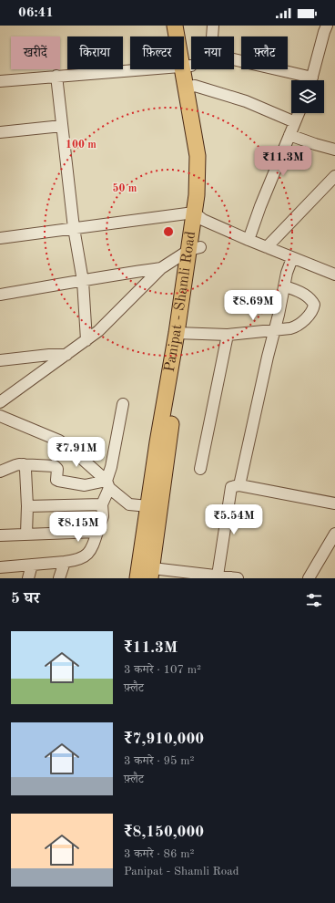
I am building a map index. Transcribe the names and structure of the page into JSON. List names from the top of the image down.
{
  "streets": {
    "highway": ["Panipat - Shamli Road"]
  },
  "page": {
    "status": "06:41",
    "chip": [
      "खरीदें",
      "किराया",
      "फ़िल्टर",
      "नया",
      "फ़्लैट"
    ],
    "price": [
      "₹11.3M",
      "₹8.69M",
      "₹7.91M",
      "₹5.54M",
      "₹8.15M"
    ],
    "heading": "5 घर",
    "list": [
      {
        "name": "₹11.3M",
        "note": "3 कमरे · 107 m² · फ़्लैट"
      },
      {
        "name": "₹7,910,000",
        "note": "3 कमरे · 95 m² · फ़्लैट"
      },
      {
        "name": "₹8,150,000",
        "note": "3 कमरे · 86 m² · Panipat - Shamli Road"
      }
    ]
  },
  "rings": ["100 m", "50 m"]
}
